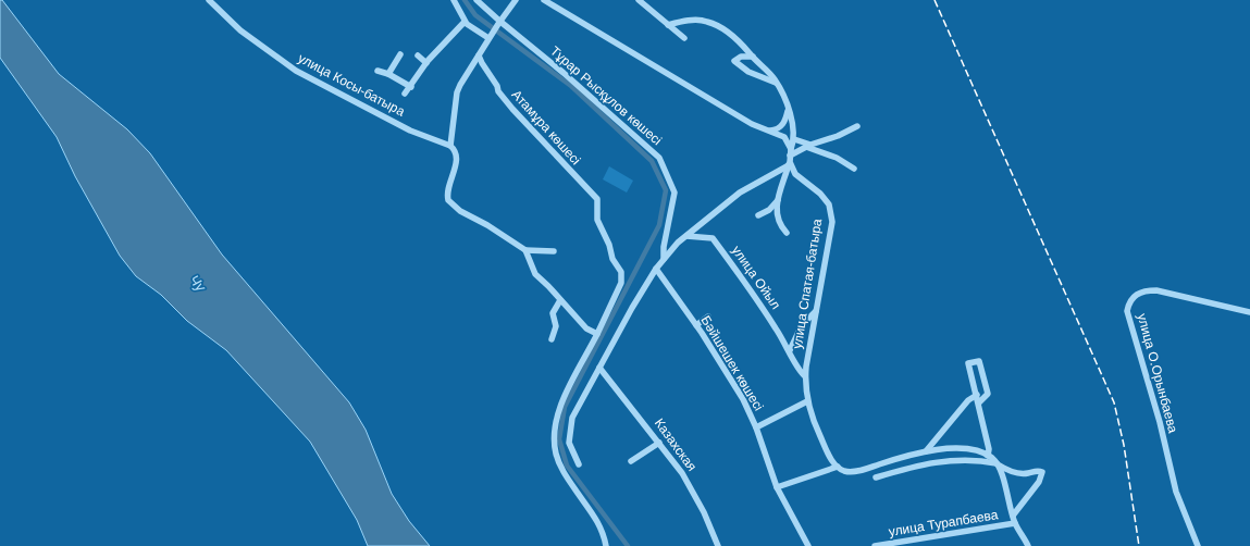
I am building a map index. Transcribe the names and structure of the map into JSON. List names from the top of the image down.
{
  "streets": {
    "street": [
      "улица Косы-батыра",
      "Тұрар Рысқұлов көшесі",
      "Атамұра көшесі",
      "улица Ойыл",
      "улица Спатая-батыра",
      "Бәйшешек көшесі",
      "улица О.Орынбаева",
      "Казахская",
      "улица Турапбаева"
    ]
  },
  "crossings": [
    ["улица Ойыл", "улица Спатая-батыра"]
  ],
  "water": ["Чу"]
}
